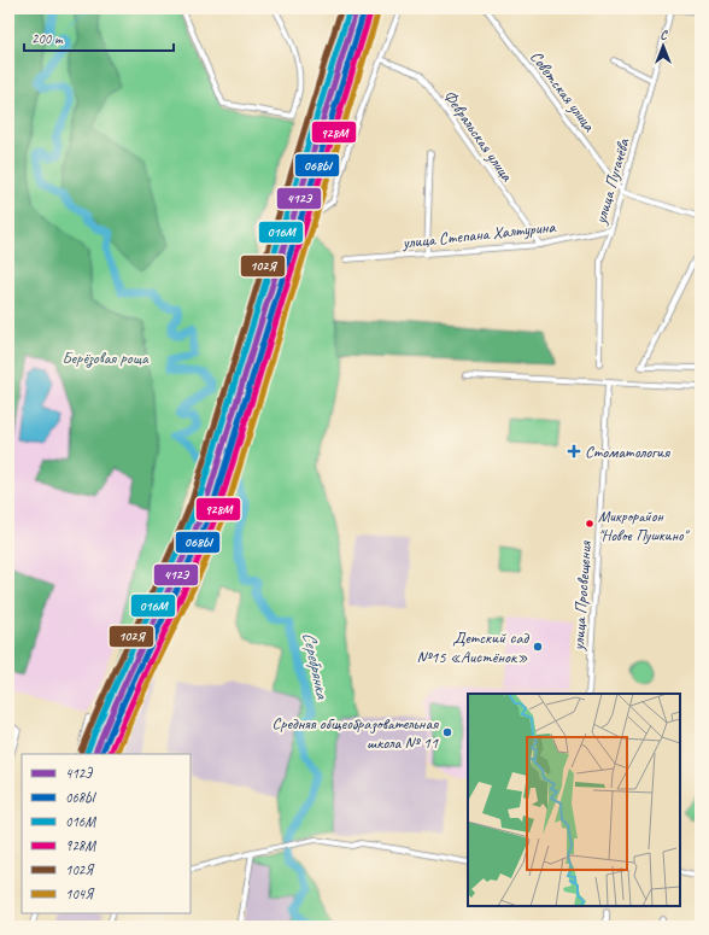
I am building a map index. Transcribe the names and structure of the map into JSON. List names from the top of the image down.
{
  "streets": {
    "street": [
      "Советская улица",
      "Февральская улица",
      "улица Пугачёва",
      "улица Степана Халтурина",
      "улица Просвещения"
    ]
  },
  "crossings": [
    ["Советская улица", "улица Пугачёва"],
    ["Февральская улица", "улица Степана Халтурина"],
    ["улица Пугачёва", "улица Степана Халтурина"]
  ],
  "water": ["Серебрянка"],
  "parks": ["Берёзовая роща"],
  "places": {
    "health": ["Стоматология"],
    "other": ["Микрорайон \"Новое Пушкино\"", "Детский сад №15 «Аистёнок»", "Средняя общеобразовательная школа № 11"]
  },
  "lines": [
    "transit line 412Э",
    "transit line 016М",
    "transit line 102Я",
    "transit line 068Ы",
    "transit line 928М",
    "transit line 104Я"
  ],
  "legend": [
    "412Э",
    "068Ы",
    "016М",
    "928М",
    "102Я",
    "104Я"
  ],
  "scale_bar": "200 m",
  "north": "top"
}
